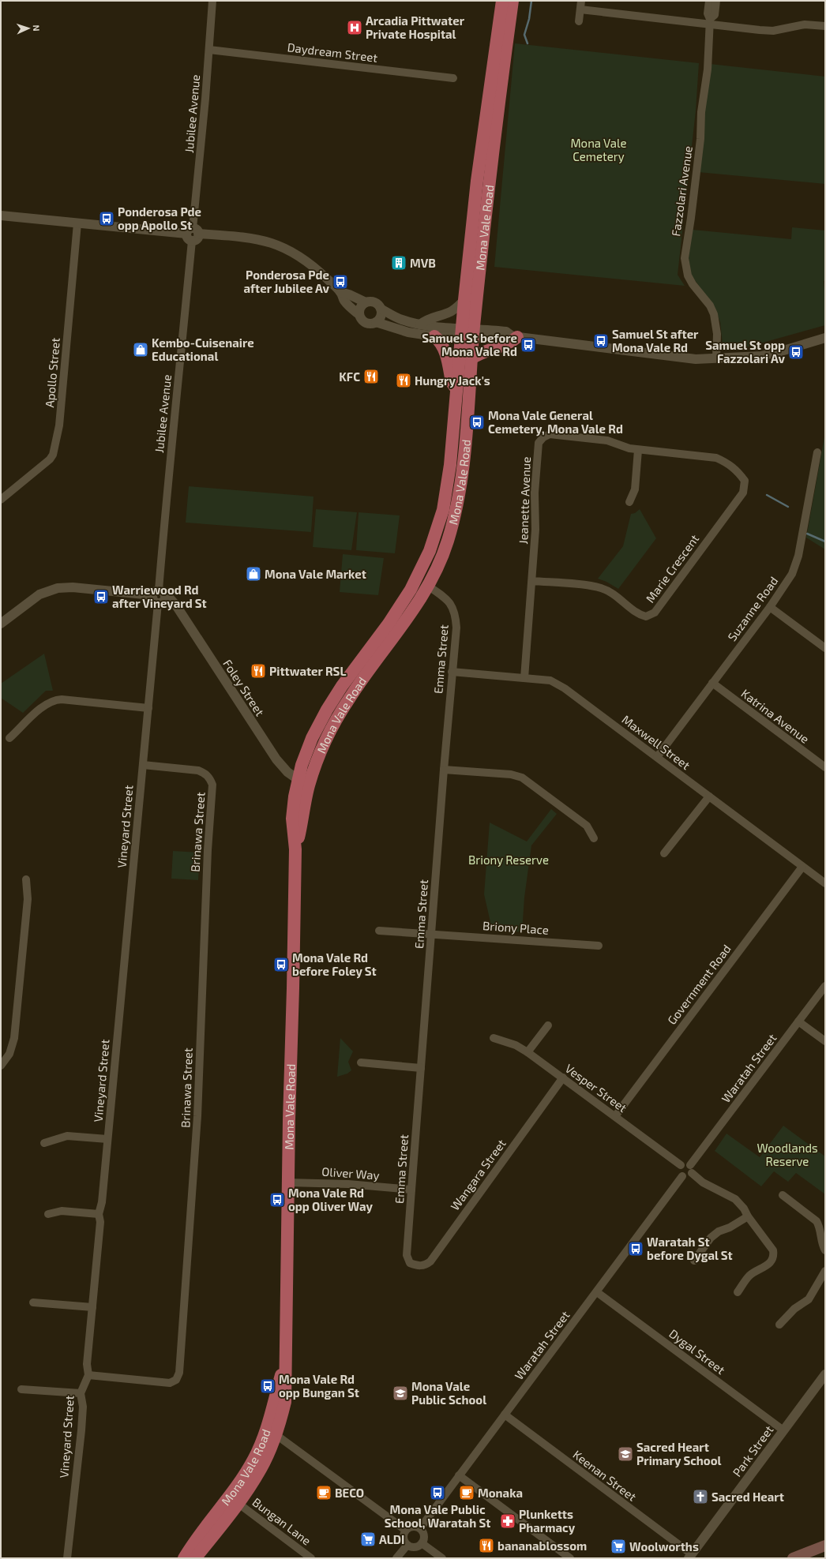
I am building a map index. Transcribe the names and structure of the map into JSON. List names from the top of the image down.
{
  "streets": {
    "highway": ["Mona Vale Road"],
    "street": [
      "Daydream Street",
      "Jubilee Avenue",
      "Fazzolari Avenue",
      "Apollo Street",
      "Jeanette Avenue",
      "Marie Crescent",
      "Suzanne Road",
      "Emma Street",
      "Foley Street",
      "Katrina Avenue",
      "Maxwell Street",
      "Vineyard Street",
      "Brinawa Street",
      "Briony Place",
      "Government Road",
      "Waratah Street",
      "Vesper Street",
      "Oliver Way",
      "Wangara Street",
      "Dygal Street",
      "Park Street",
      "Keenan Street",
      "Bungan Lane"
    ]
  },
  "crossings": [
    ["Daydream Street", "Jubilee Avenue"],
    ["Jubilee Avenue", "Foley Street"],
    ["Jubilee Avenue", "Vineyard Street"],
    ["Mona Vale Road", "Emma Street"],
    ["Mona Vale Road", "Foley Street"],
    ["Mona Vale Road", "Oliver Way"],
    ["Mona Vale Road", "Bungan Lane"],
    ["Jeanette Avenue", "Marie Crescent"],
    ["Jeanette Avenue", "Maxwell Street"],
    ["Suzanne Road", "Katrina Avenue"],
    ["Suzanne Road", "Maxwell Street"],
    ["Emma Street", "Maxwell Street"],
    ["Emma Street", "Briony Place"],
    ["Emma Street", "Oliver Way"],
    ["Emma Street", "Wangara Street"],
    ["Foley Street", "Vineyard Street"],
    ["Maxwell Street", "Government Road"],
    ["Vineyard Street", "Brinawa Street"],
    ["Government Road", "Vesper Street"],
    ["Waratah Street", "Vesper Street"],
    ["Waratah Street", "Dygal Street"],
    ["Waratah Street", "Keenan Street"],
    ["Vesper Street", "Wangara Street"],
    ["Dygal Street", "Park Street"],
    ["Park Street", "Keenan Street"]
  ],
  "parks": ["Mona Vale Cemetery", "Briony Reserve", "Woodlands Reserve"],
  "places": {
    "hospital": ["Arcadia Pittwater Private Hospital"],
    "bus stop": [
      "Ponderosa Pde opp Apollo St",
      "Ponderosa Pde after Jubilee Av",
      "Samuel St after Mona Vale Rd",
      "Samuel St before Mona Vale Rd",
      "Samuel St opp Fazzolari Av",
      "Mona Vale General Cemetery, Mona Vale Rd",
      "Warriewood Rd after Vineyard St",
      "Mona Vale Rd before Foley St",
      "Mona Vale Rd opp Oliver Way",
      "Waratah St before Dygal St",
      "Mona Vale Rd opp Bungan St",
      "Mona Vale Public School, Waratah St"
    ],
    "building": ["MVB"],
    "shop": ["Kembo-Cuisenaire Educational", "Mona Vale Market"],
    "restaurant": [
      "KFC",
      "Hungry Jack's",
      "Pittwater RSL",
      "bananablossom"
    ],
    "school or university": ["Mona Vale Public School", "Sacred Heart Primary School"],
    "cafe": ["BECO", "Monaka"],
    "church": ["Sacred Heart"],
    "pharmacy": ["Plunketts Pharmacy"],
    "supermarket": ["ALDI", "Woolworths"]
  },
  "north": "right"
}
